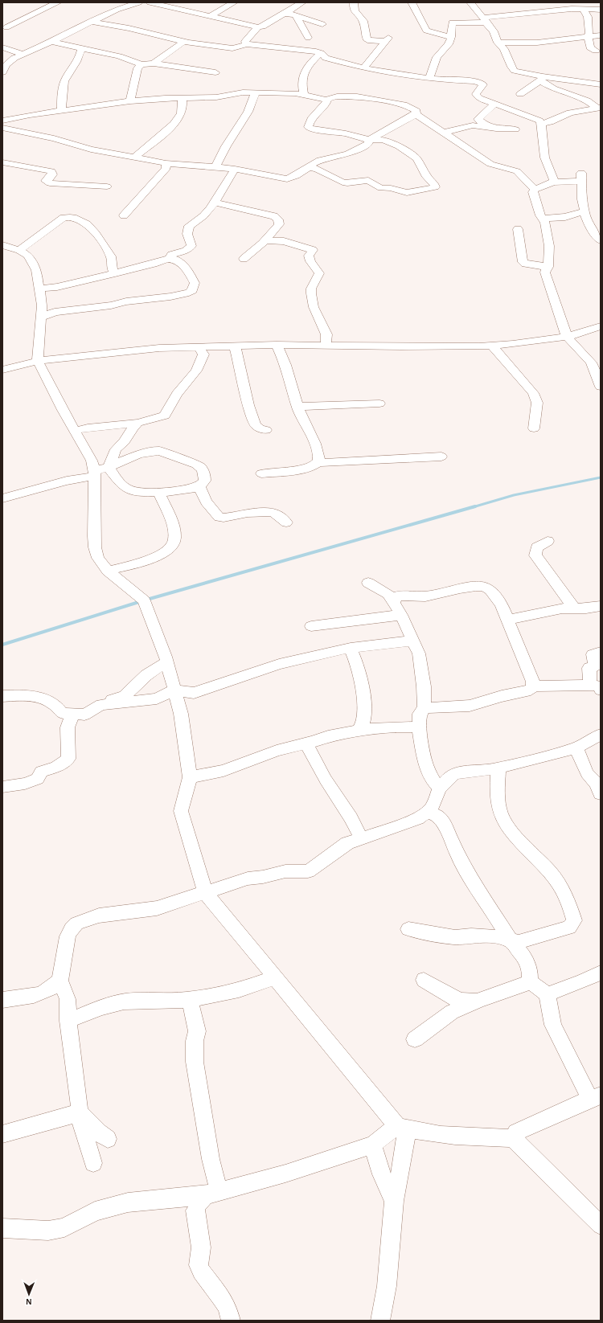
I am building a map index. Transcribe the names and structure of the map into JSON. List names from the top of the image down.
{
  "north": "bottom"
}
